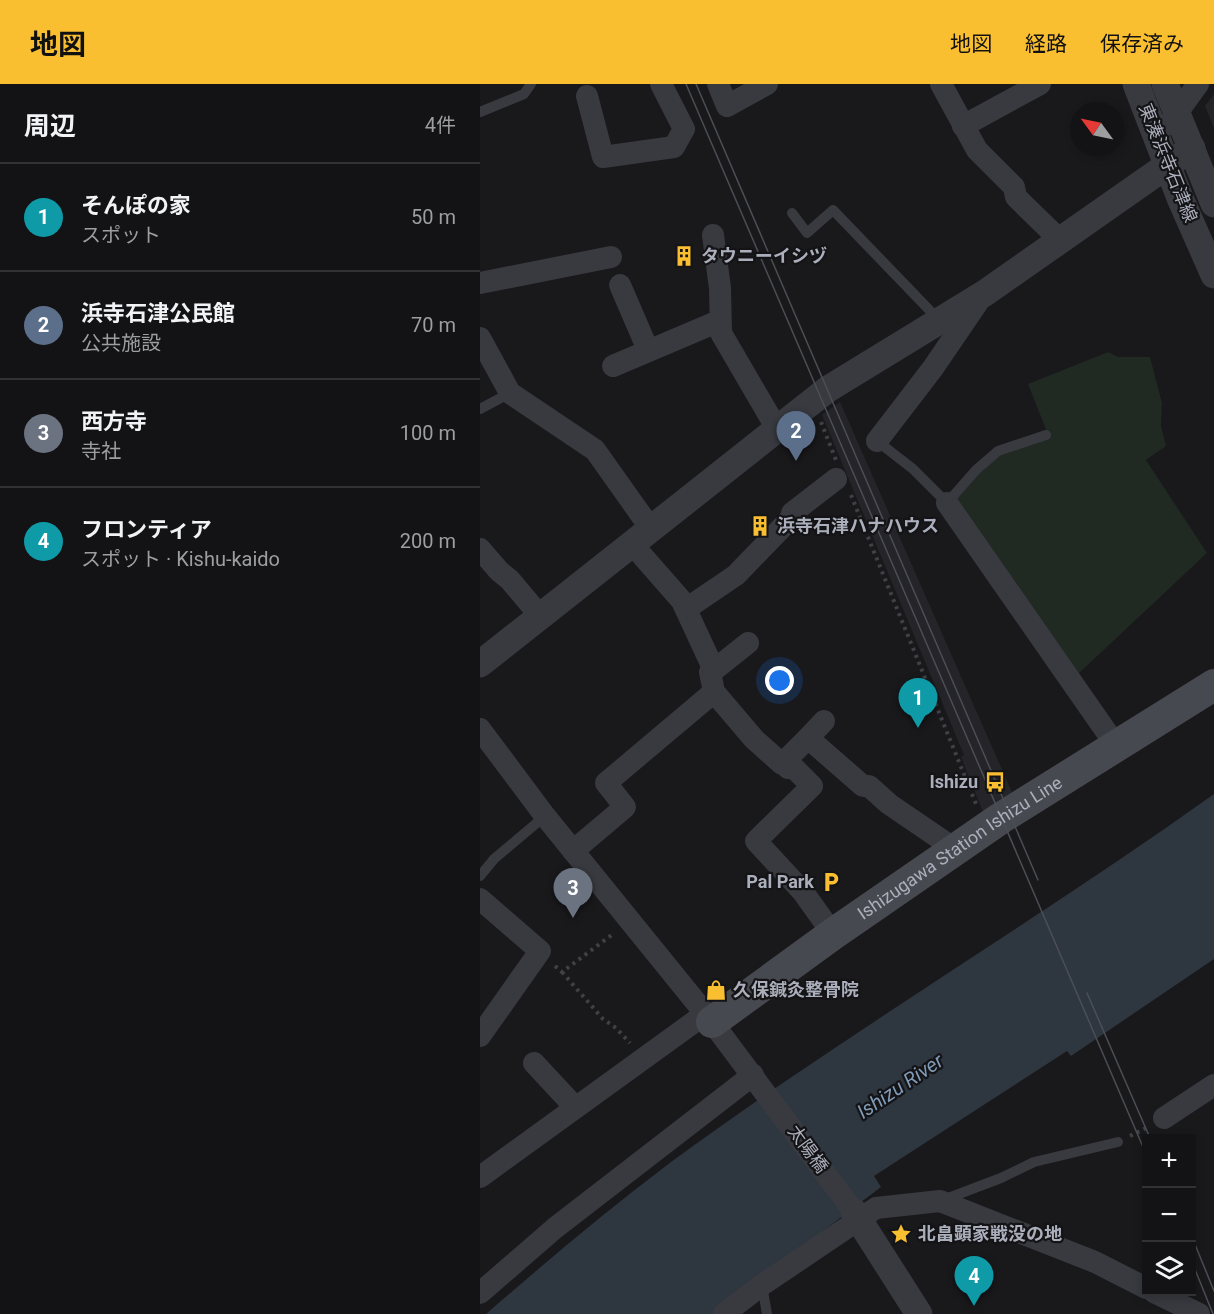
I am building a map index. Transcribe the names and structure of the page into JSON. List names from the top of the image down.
{
  "streets": {
    "main road": ["Ishizugawa Station Ishizu Line"],
    "street": ["東湊浜寺石津線", "太陽橋"]
  },
  "crossings": [
    ["Ishizugawa Station Ishizu Line", "太陽橋"]
  ],
  "water": ["Ishizu River"],
  "places": {
    "building": ["タウニーイシヅ", "浜寺石津ハナハウス"],
    "bus stop": ["Ishizu"],
    "parking": ["Pal Park"],
    "shop": ["久保鍼灸整骨院"],
    "place": ["北畠顕家戦没の地"]
  },
  "north": "top left",
  "page": {
    "header": "地図",
    "nav": ["地図", "経路", "保存済み"],
    "heading": ["周辺", "4件"],
    "list": [
      {
        "mark": "1",
        "name": "そんぽの家",
        "note": "スポット",
        "value": "50 m"
      },
      {
        "mark": "2",
        "name": "浜寺石津公民館",
        "note": "公共施設",
        "value": "70 m"
      },
      {
        "mark": "3",
        "name": "西方寺",
        "note": "寺社",
        "value": "100 m"
      },
      {
        "mark": "4",
        "name": "フロンティア",
        "note": "スポット · Kishu-kaido",
        "value": "200 m"
      }
    ],
    "pins": [
      "2",
      "1",
      "3",
      "4"
    ],
    "map_buttons": ["+", "−"]
  }
}
